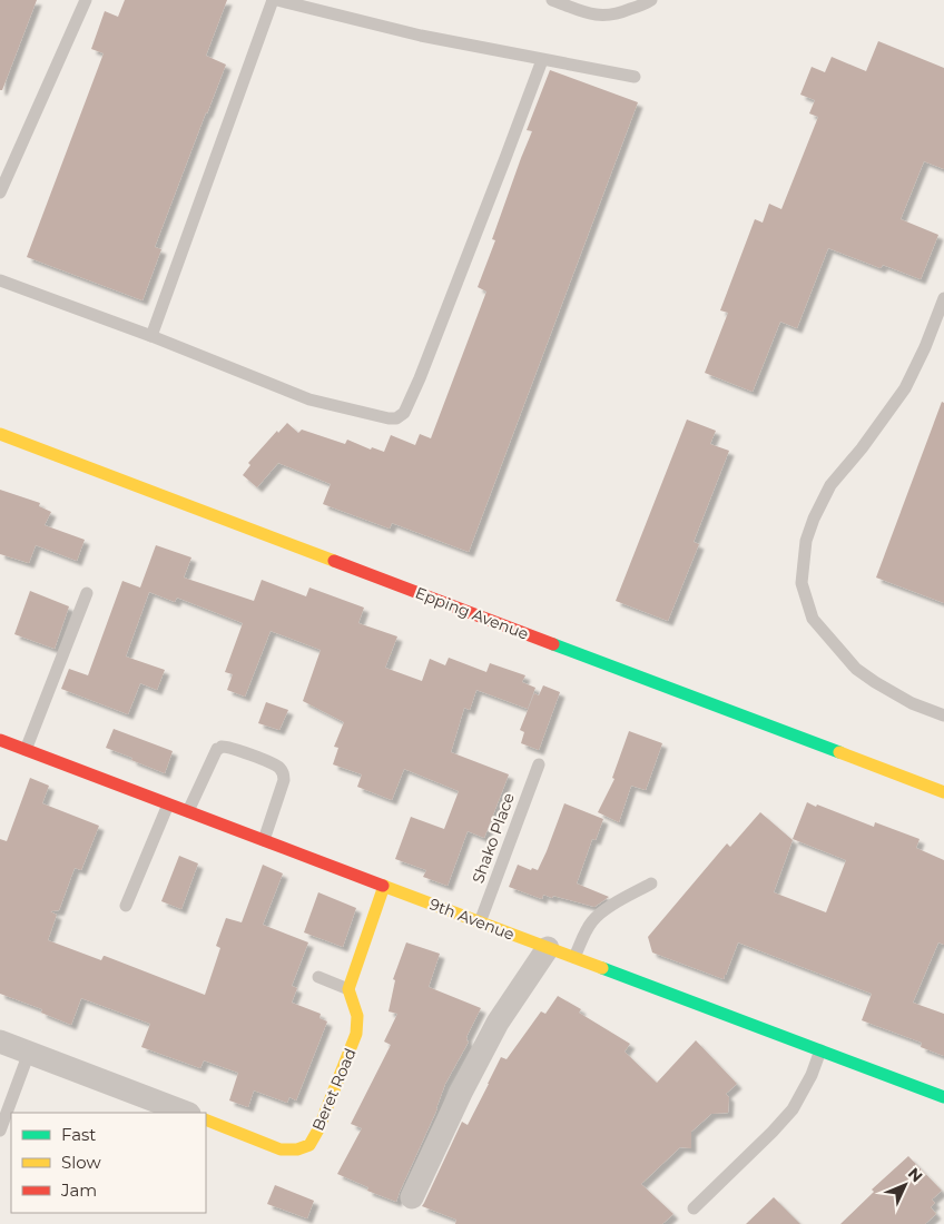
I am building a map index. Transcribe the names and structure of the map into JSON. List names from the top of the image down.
{
  "streets": {
    "street": ["Epping Avenue", "9th Avenue", "Beret Road"],
    "lane": ["Shako Place"]
  },
  "crossings": [
    ["Shako Place", "9th Avenue"]
  ],
  "legend": ["Fast", "Slow", "Jam"],
  "north": "top right"
}
